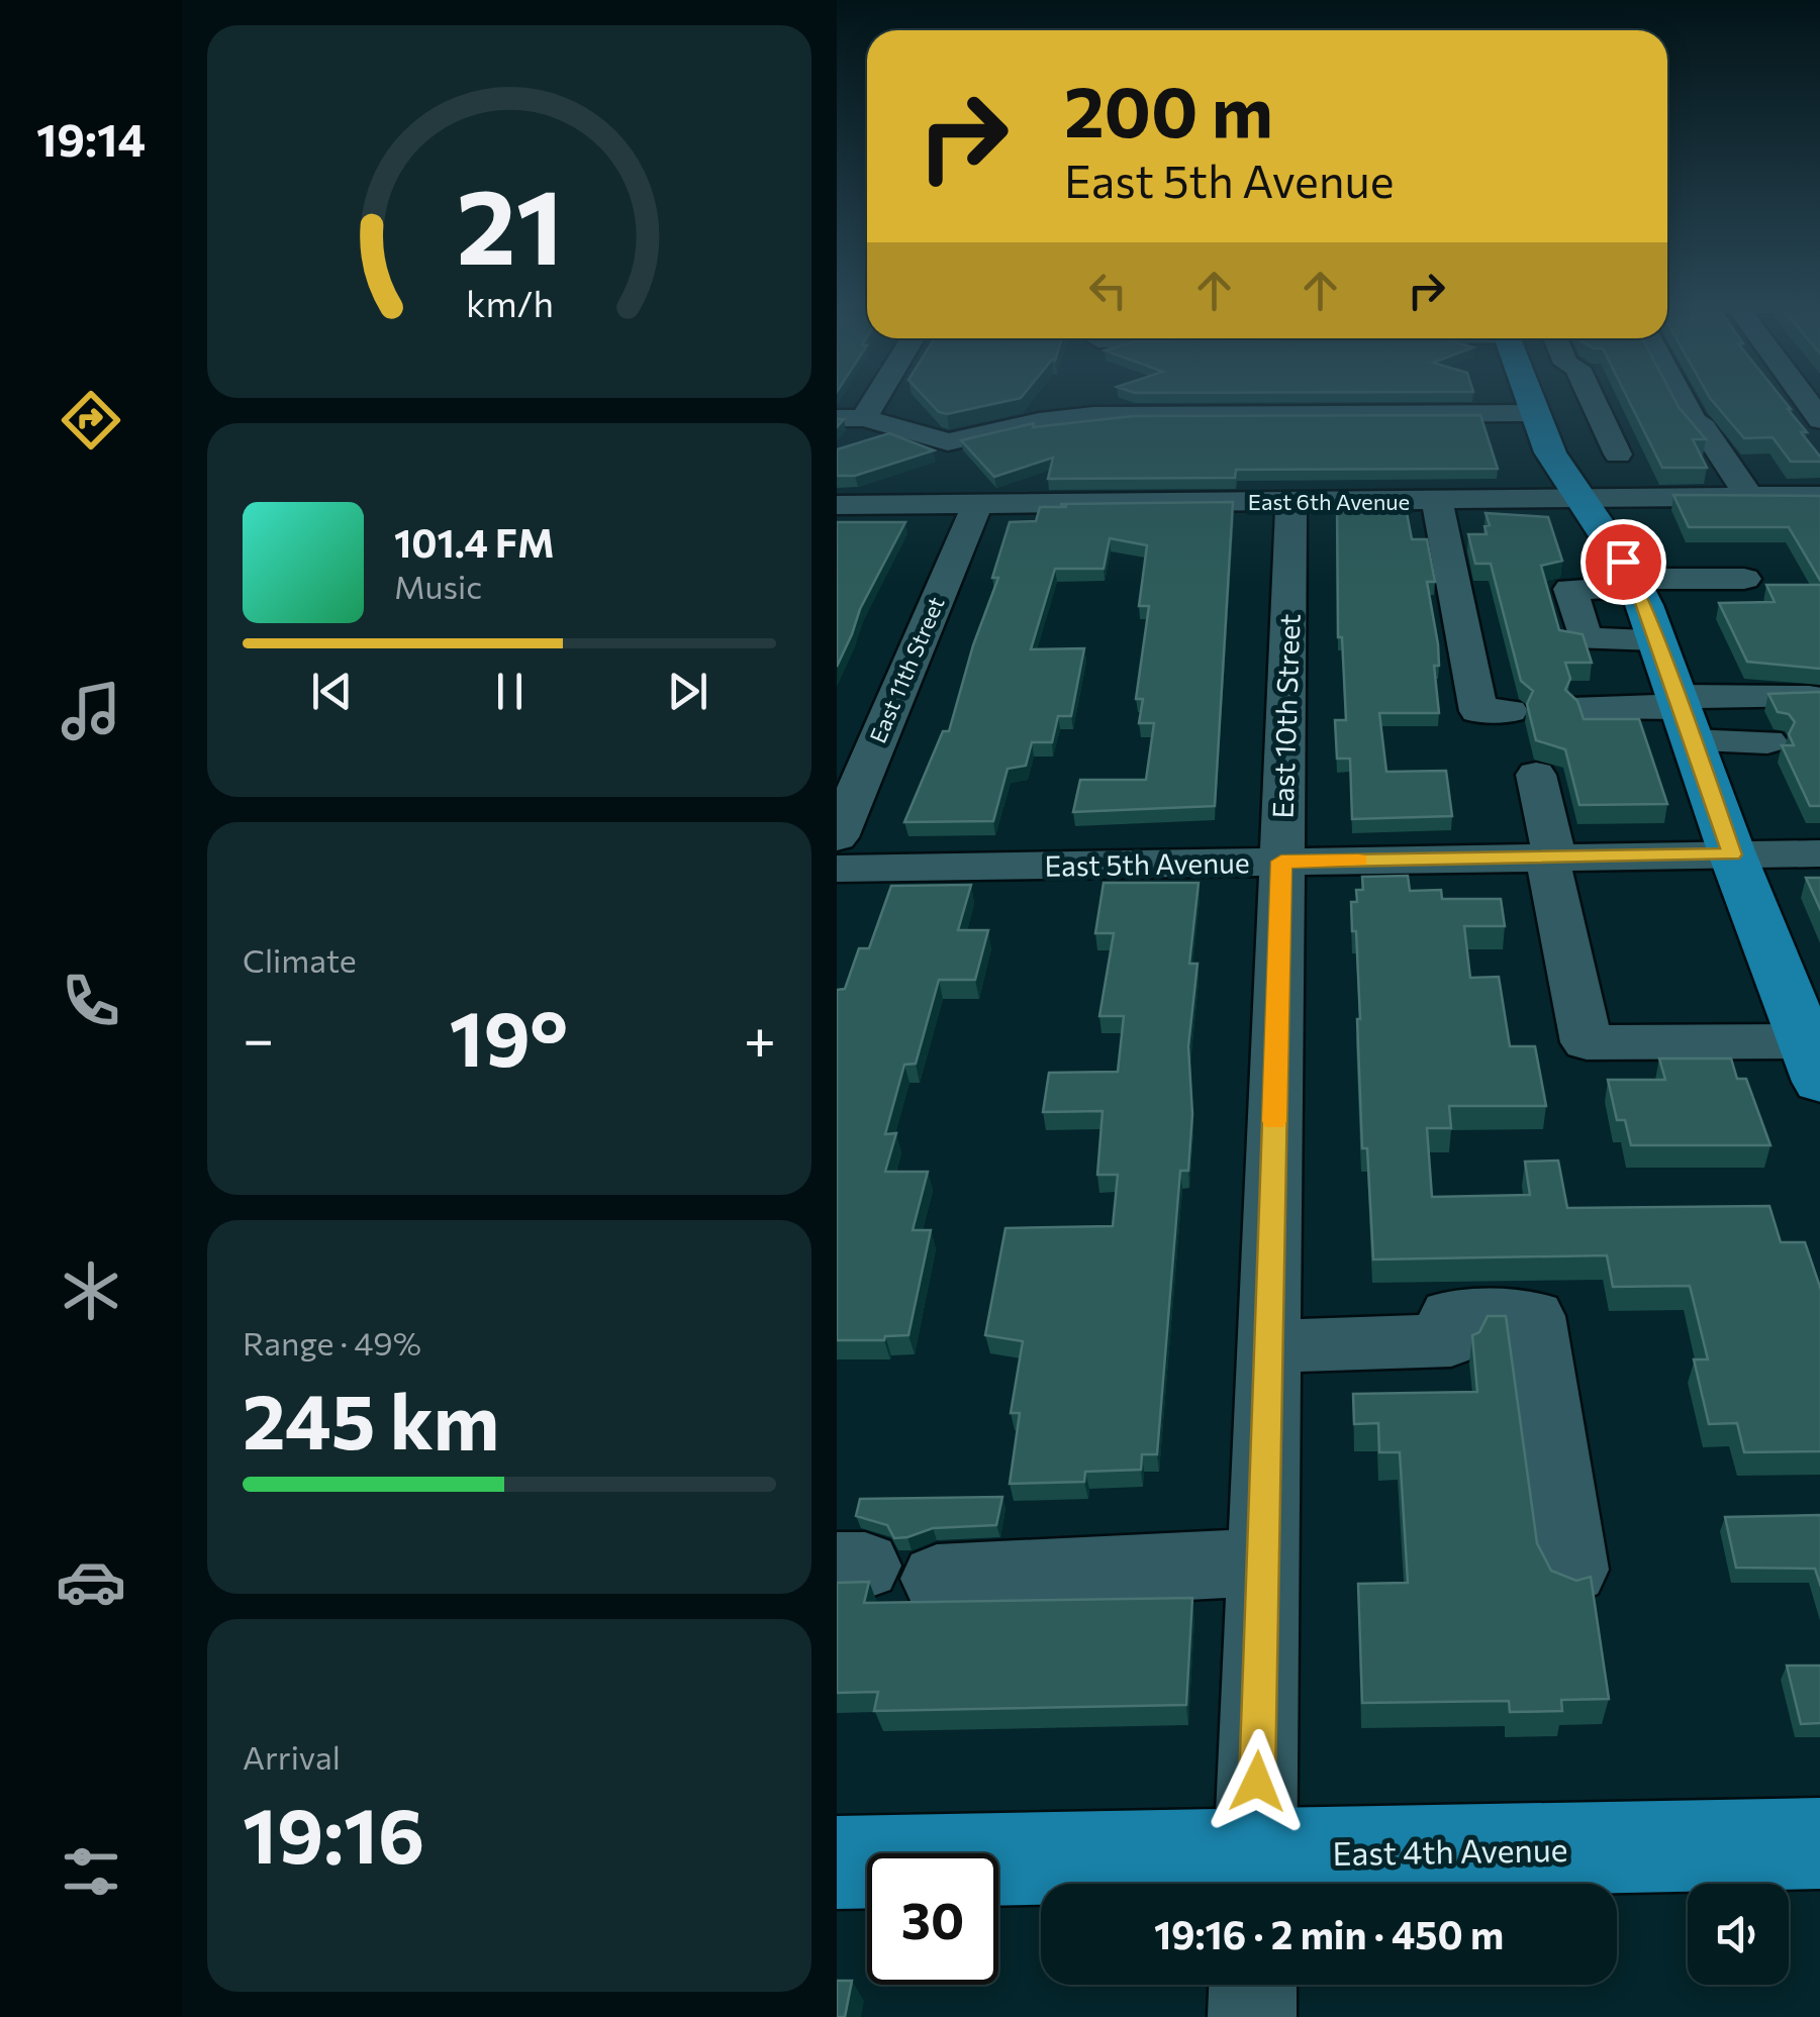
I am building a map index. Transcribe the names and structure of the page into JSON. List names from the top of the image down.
{
  "streets": {
    "main road": ["East 4th Avenue"],
    "street": [
      "East 6th Avenue",
      "East 11th Street",
      "East 10th Street",
      "East 5th Avenue"
    ]
  },
  "crossings": [
    ["East 6th Avenue", "East 11th Street"],
    ["East 6th Avenue", "East 10th Street"],
    ["East 10th Street", "East 5th Avenue"],
    ["East 10th Street", "East 4th Avenue"]
  ],
  "page": {
    "tabs": "19:14",
    "turn": ["200 m", "East 5th Avenue"],
    "song": ["101.4 FM", "Music"],
    "tile": [
      "Climate",
      ["Range · 49%", "245 km"],
      ["Arrival", "19:16"]
    ],
    "heat": ["−", "19°", "+"],
    "limit": "30",
    "trip": "19:16 · 2 min · 450 m",
    "gauge": ["21", "km/h"]
  }
}
